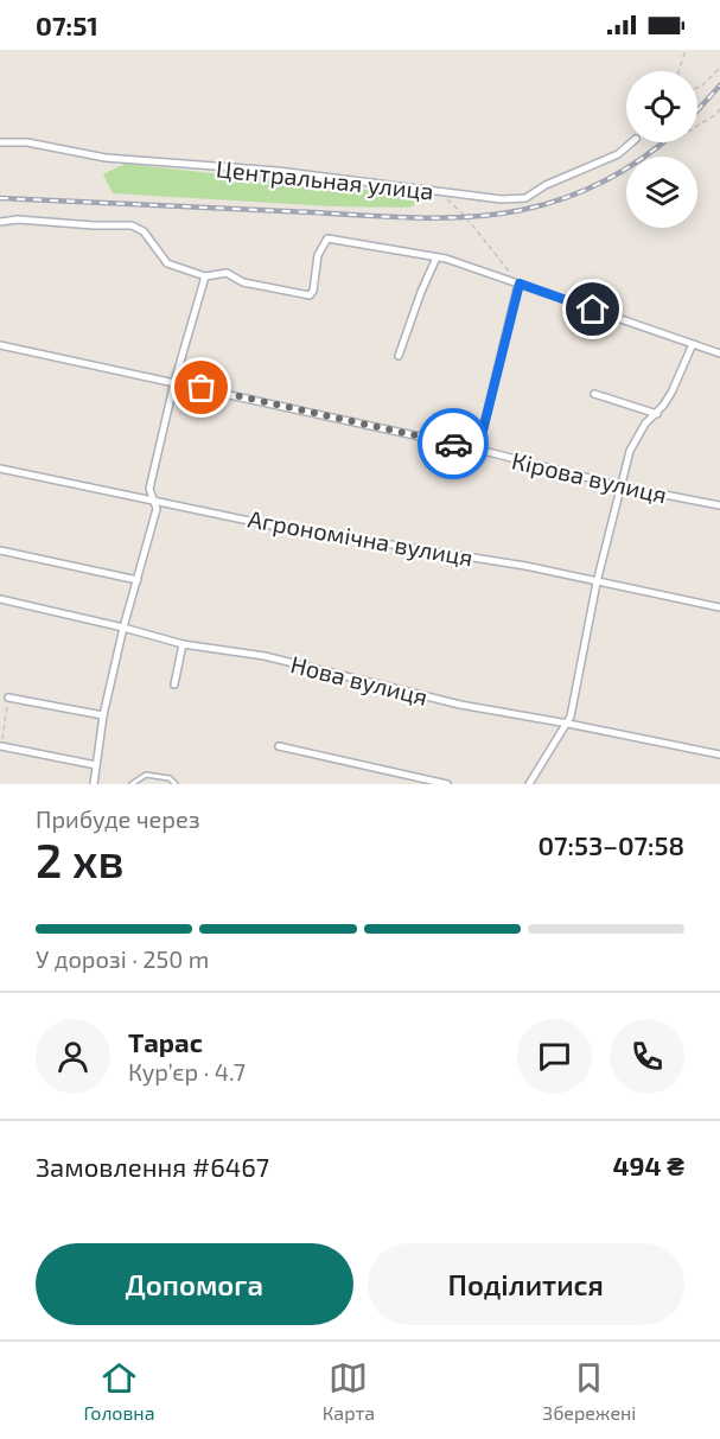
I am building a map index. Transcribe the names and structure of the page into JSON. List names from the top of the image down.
{
  "streets": {
    "street": [
      "Центральная улица",
      "Кірова вулиця",
      "Агрономічна вулиця",
      "Нова вулиця"
    ]
  },
  "page": {
    "status": "07:51",
    "heading": ["2 хв", "Прибуде через", "07:53–07:58"],
    "panel": [
      "Тарас",
      "Кур’єр · 4.7",
      "Замовлення #6467",
      "494 ₴"
    ],
    "bar": "У дорозі · 250 m",
    "buttons": ["Допомога", "Поділитися"],
    "tabs": ["Головна", "Карта", "Збережені"]
  }
}
